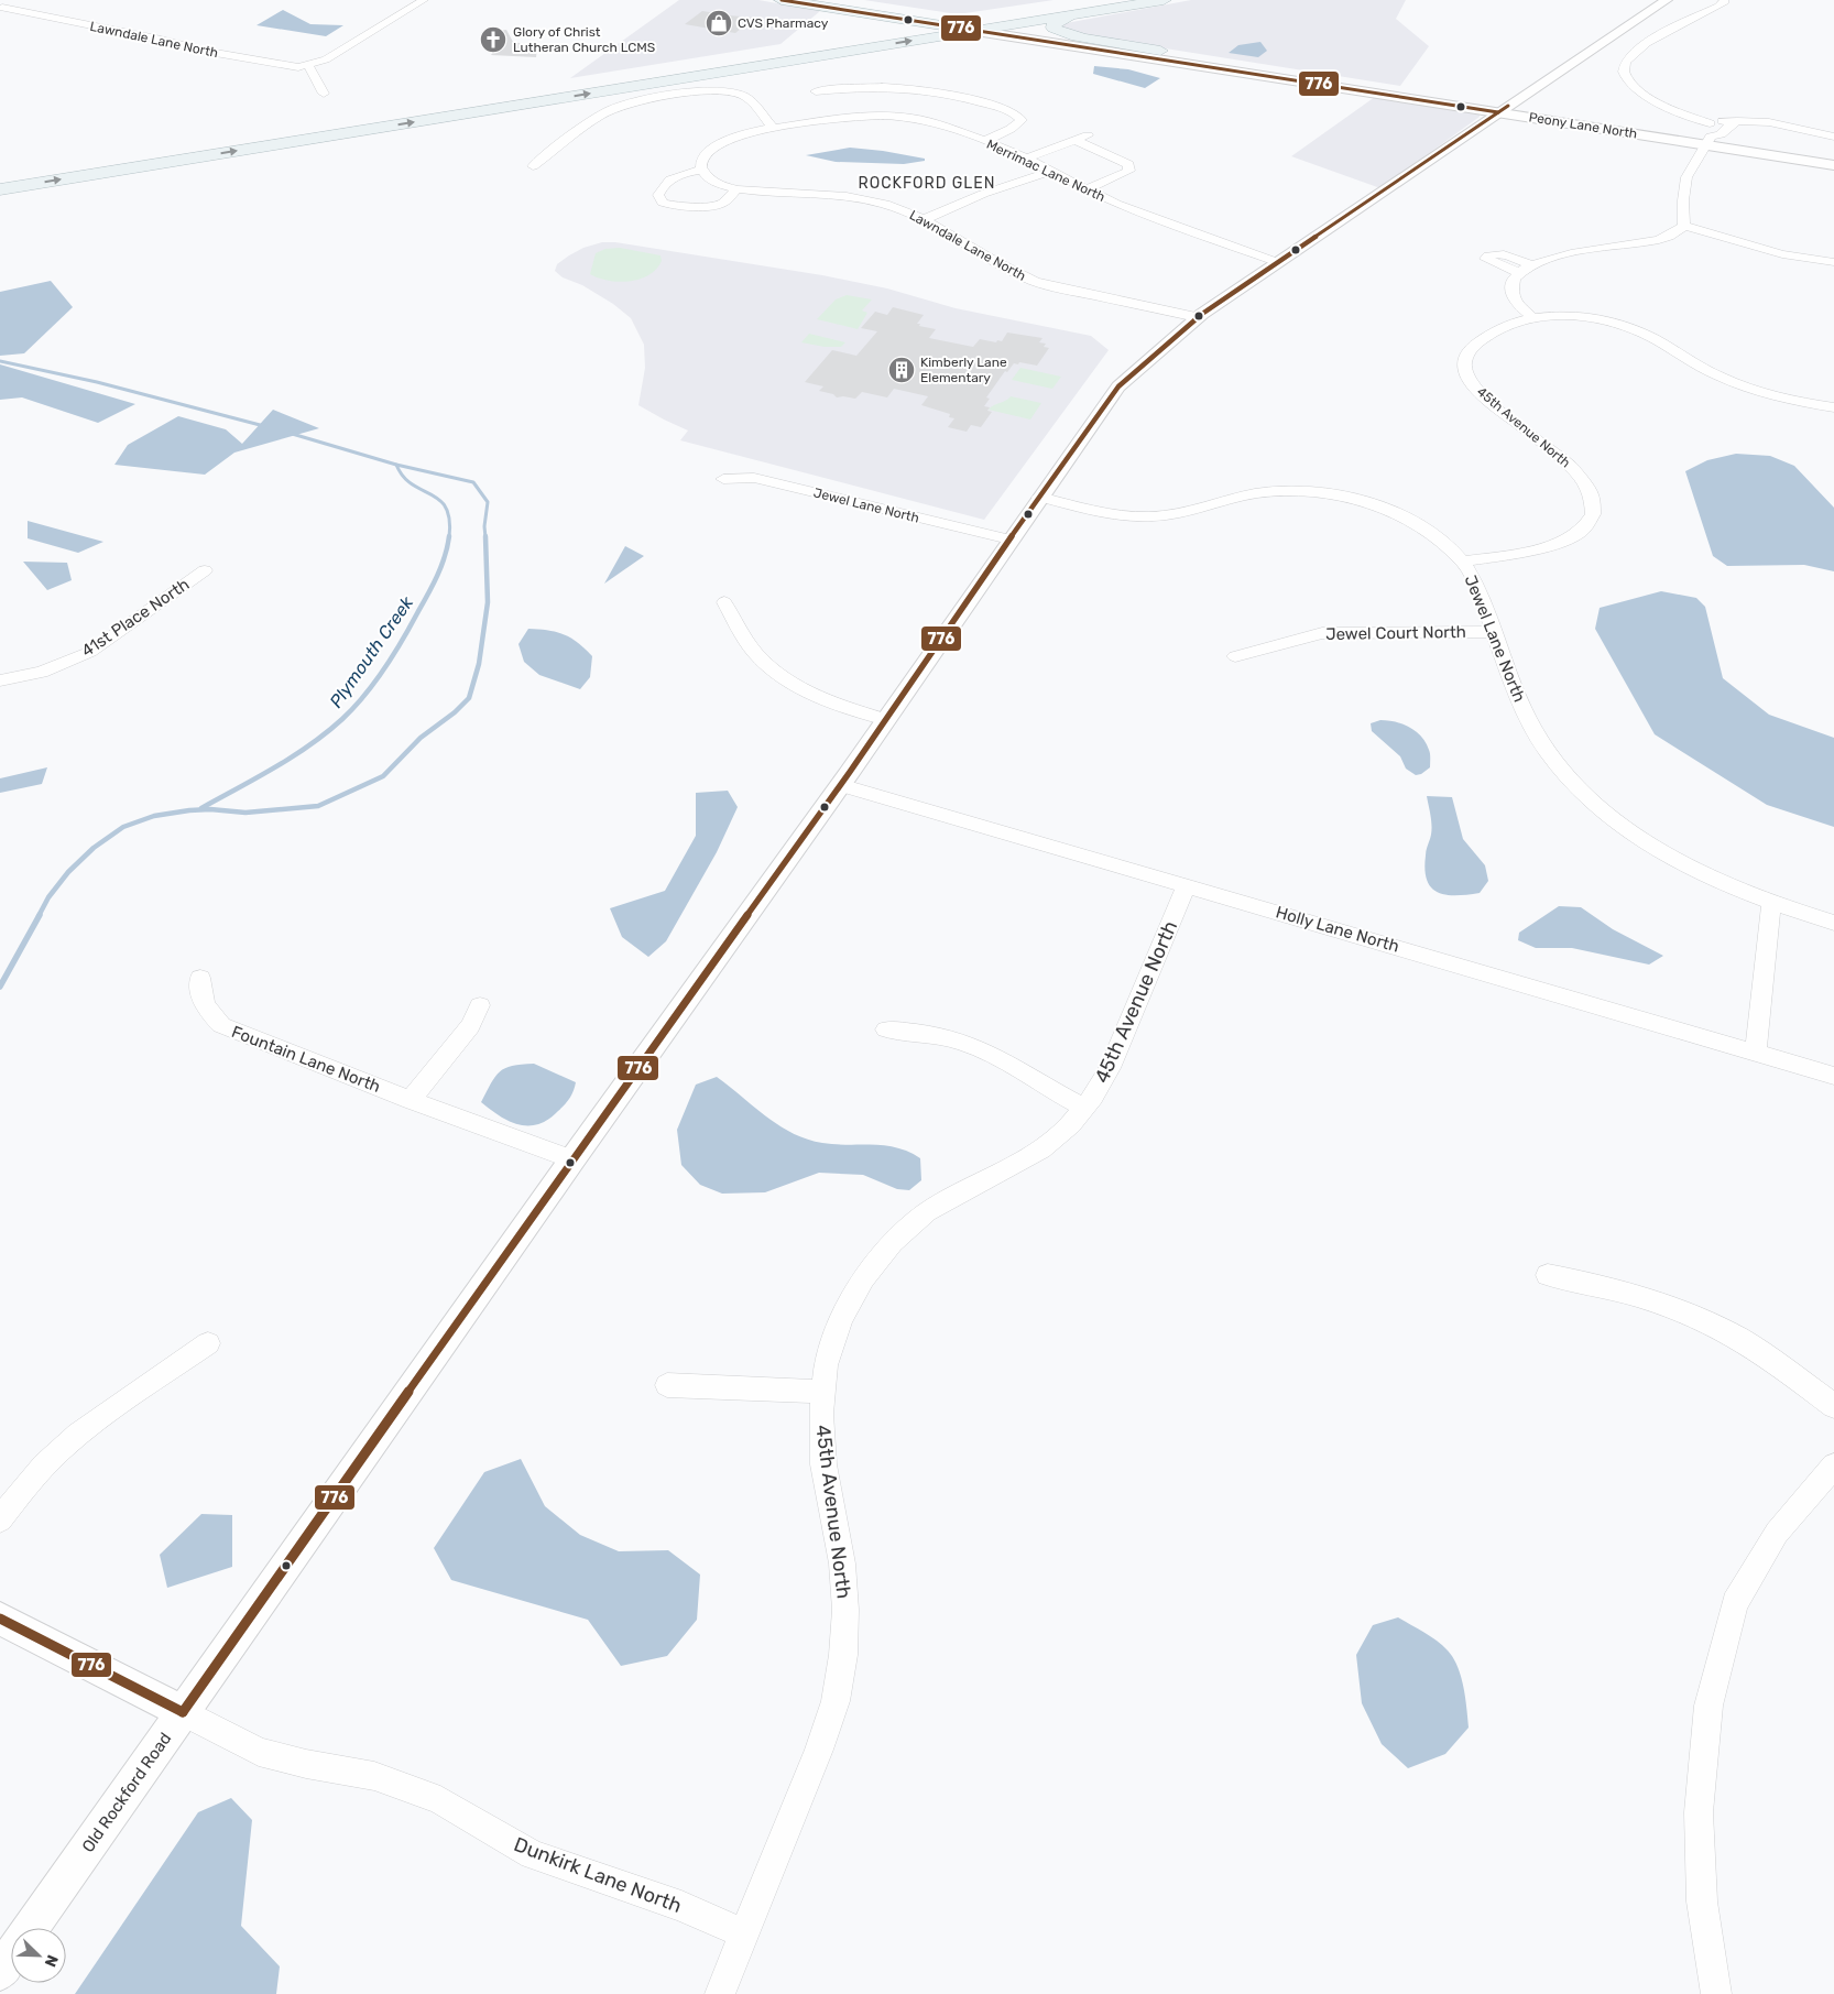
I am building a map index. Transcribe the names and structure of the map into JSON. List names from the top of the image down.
{
  "streets": {
    "main road": ["Peony Lane North"],
    "street": [
      "Lawndale Lane North",
      "Merrimac Lane North",
      "45th Avenue North",
      "Jewel Lane North",
      "41st Place North",
      "Jewel Court North",
      "Holly Lane North",
      "Fountain Lane North",
      "Old Rockford Road",
      "Dunkirk Lane North"
    ]
  },
  "crossings": [
    ["Lawndale Lane North", "Old Rockford Road"],
    ["Peony Lane North", "Old Rockford Road"],
    ["Merrimac Lane North", "Old Rockford Road"],
    ["45th Avenue North", "Jewel Lane North"],
    ["45th Avenue North", "Holly Lane North"],
    ["45th Avenue North", "Dunkirk Lane North"],
    ["Jewel Lane North", "Jewel Court North"],
    ["Jewel Lane North", "Old Rockford Road"],
    ["Holly Lane North", "Old Rockford Road"],
    ["Fountain Lane North", "Old Rockford Road"],
    ["Old Rockford Road", "Dunkirk Lane North"]
  ],
  "districts": ["ROCKFORD GLEN"],
  "water": ["Plymouth Creek"],
  "places": {
    "shop": ["CVS Pharmacy"],
    "church": ["Glory of Christ Lutheran Church LCMS"],
    "building": ["Kimberly Lane Elementary"]
  },
  "lines": ["transit line 776"],
  "north": "bottom right"
}
